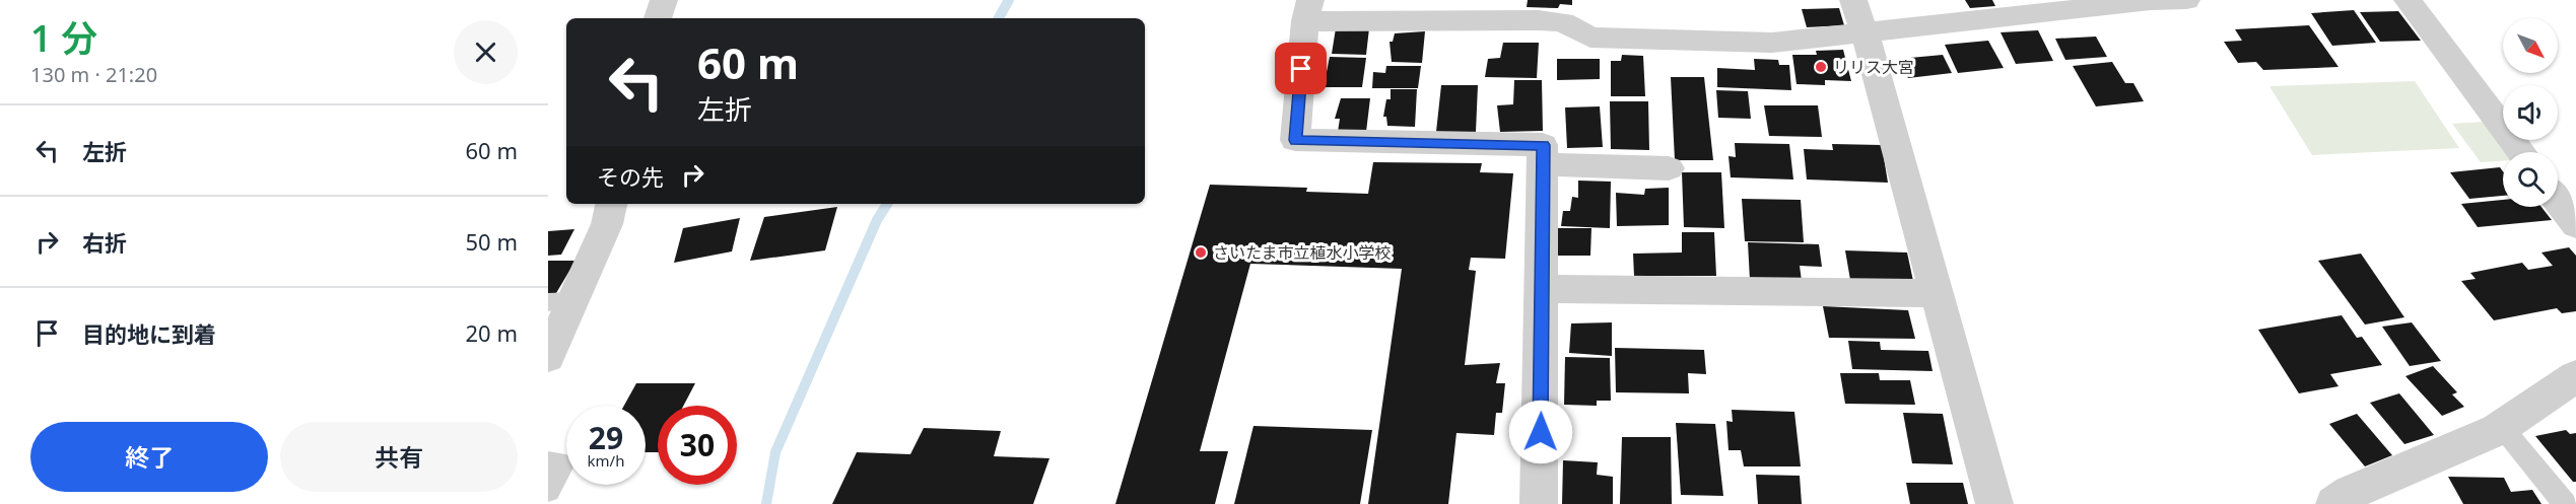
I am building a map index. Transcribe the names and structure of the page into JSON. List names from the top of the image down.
{
  "places": ["リリス大宮", "さいたま市立植水小学校"],
  "north": "bottom right",
  "page": {
    "heading": ["1 分", "130 m · 21:20"],
    "turn": ["60 m", "左折"],
    "list": [
      {
        "name": "左折",
        "value": "60 m"
      },
      {
        "name": "右折",
        "value": "50 m"
      },
      {
        "name": "目的地に到着",
        "value": "20 m"
      }
    ],
    "then": "その先",
    "speed": "29 km/h",
    "limit": "30",
    "buttons": ["終了", "共有"]
  }
}
